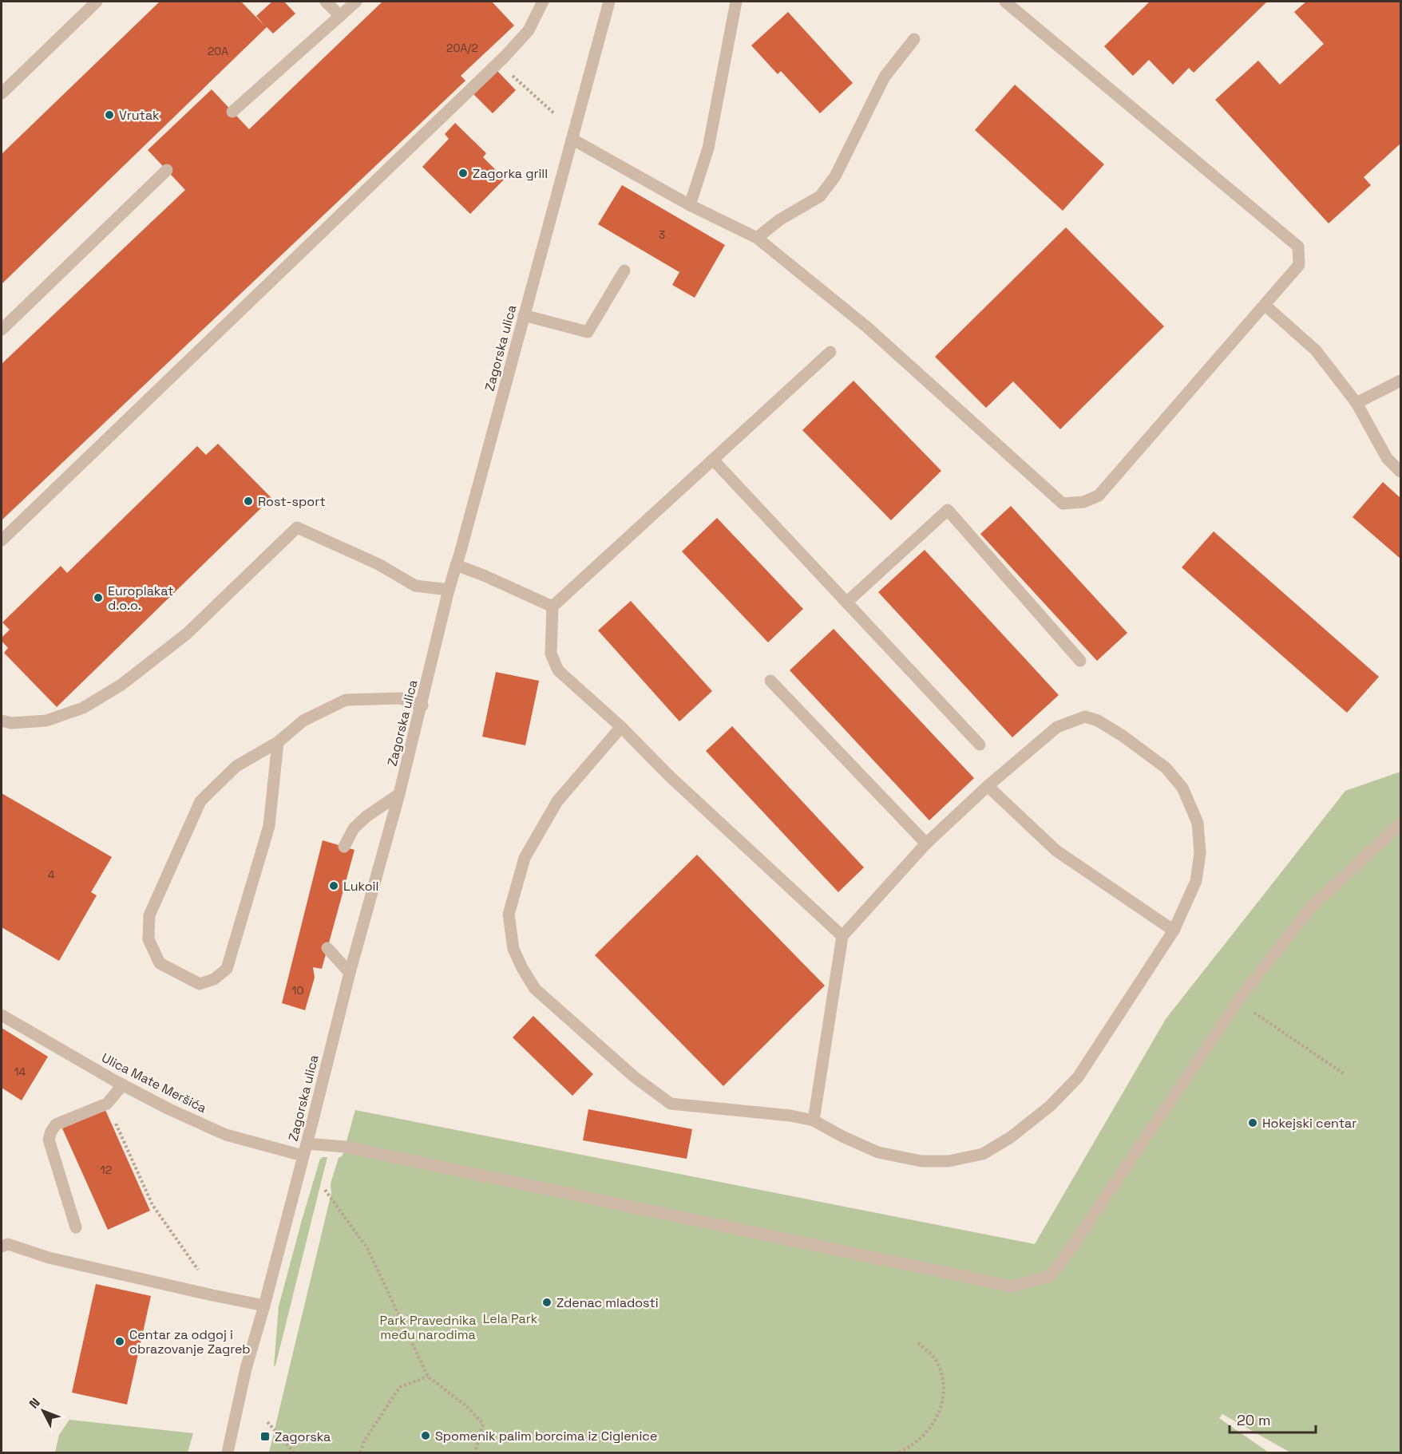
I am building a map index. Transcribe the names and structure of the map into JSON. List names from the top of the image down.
{
  "streets": {
    "street": ["Zagorska ulica", "Ulica Mate Meršića"]
  },
  "crossings": [
    ["Zagorska ulica", "Ulica Mate Meršića"]
  ],
  "parks": ["Lela Park", "Park Pravednika među narodima"],
  "places": {
    "other": [
      "Vrutak",
      "Zagorka grill",
      "Rost-sport",
      "Europlakat d.o.o.",
      "Lukoil",
      "Hokejski centar",
      "Zdenac mladosti",
      "Centar za odgoj i obrazovanje Zagreb",
      "Spomenik palim borcima iz Ciglenice"
    ],
    "transit": ["Zagorska"]
  },
  "house_numbers": [
    "20A/2",
    "20A",
    "3",
    "4",
    "10",
    "14",
    "12"
  ],
  "scale_bar": "20 m",
  "north": "top left"
}
